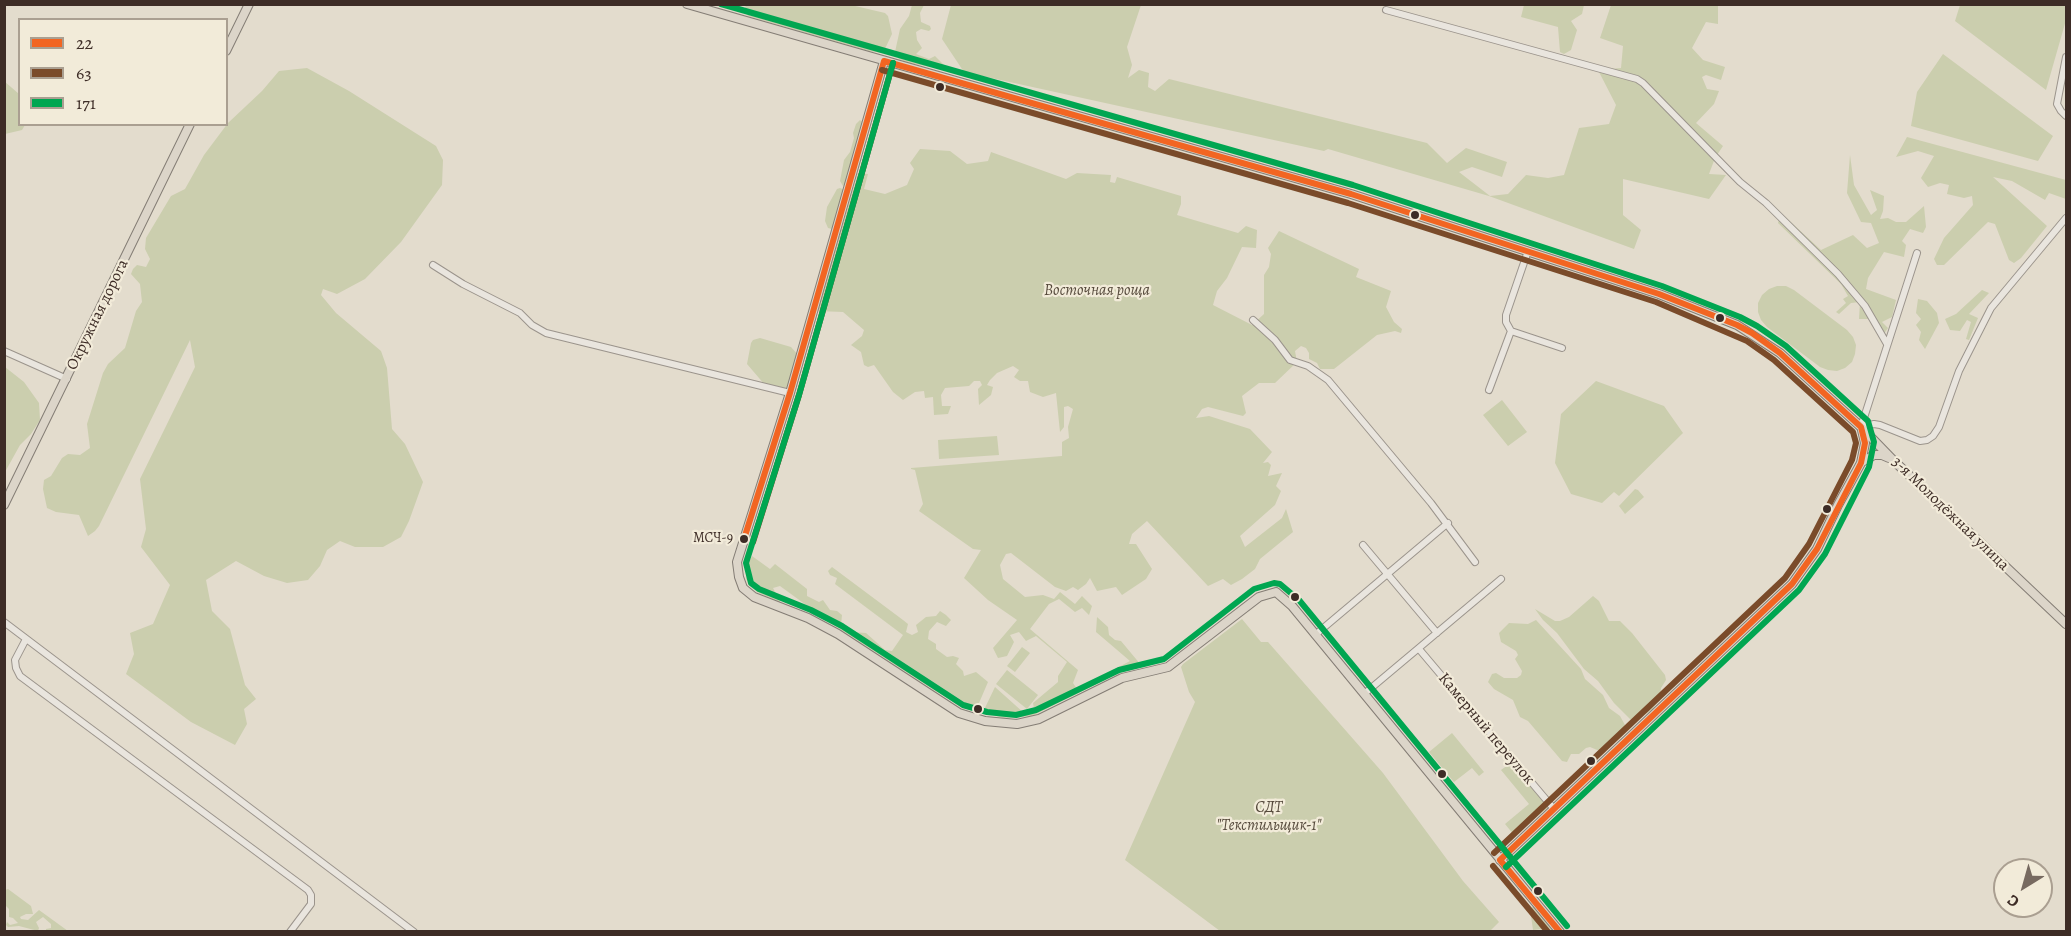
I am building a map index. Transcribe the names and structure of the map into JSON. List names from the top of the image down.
{
  "streets": {
    "main road": ["Окружная дорога", "3-я Молодёжная улица"],
    "street": ["Камерный переулок"]
  },
  "parks": ["Восточная роща", "СДТ \"Текстильщик-1\""],
  "places": ["МСЧ-9"],
  "lines": ["transit line 171", "transit line 22", "transit line 63"],
  "legend": ["22", "63", "171"],
  "north": "bottom left"
}
